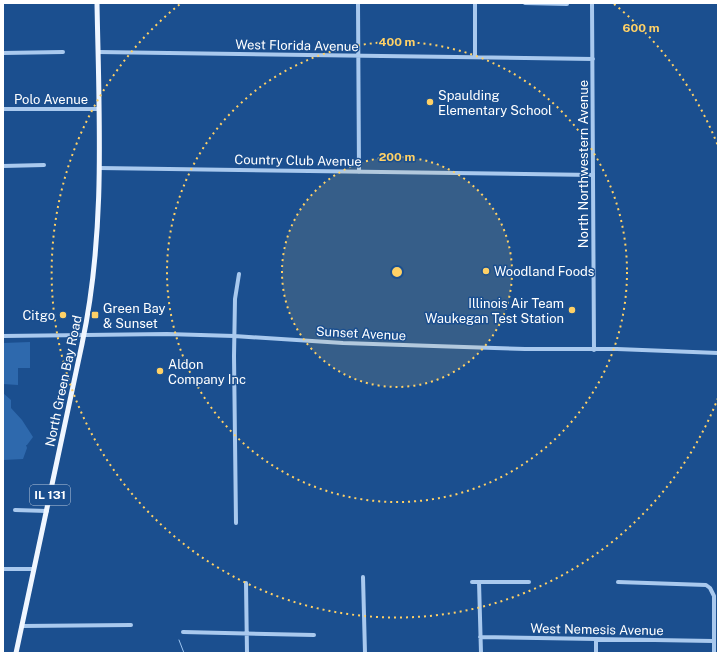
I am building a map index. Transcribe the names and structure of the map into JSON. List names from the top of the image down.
{
  "streets": {
    "main road": ["North Green Bay Road", "IL 131"],
    "street": [
      "West Florida Avenue",
      "Polo Avenue",
      "Country Club Avenue",
      "North Northwestern Avenue",
      "Sunset Avenue",
      "West Nemesis Avenue"
    ]
  },
  "crossings": [
    ["West Florida Avenue", "North Northwestern Avenue"],
    ["West Florida Avenue", "IL 131"],
    ["Polo Avenue", "North Green Bay Road"],
    ["Polo Avenue", "IL 131"],
    ["Country Club Avenue", "North Northwestern Avenue"],
    ["Country Club Avenue", "North Green Bay Road"],
    ["North Northwestern Avenue", "Sunset Avenue"],
    ["Sunset Avenue", "North Green Bay Road"],
    ["North Green Bay Road", "IL 131"]
  ],
  "places": {
    "other": [
      "Spaulding Elementary School",
      "Woodland Foods",
      "Illinois Air Team Waukegan Test Station",
      "Citgo",
      "Aldon Company Inc"
    ],
    "transit": ["Green Bay & Sunset"]
  },
  "rings": ["600 m", "400 m", "200 m"]
}
